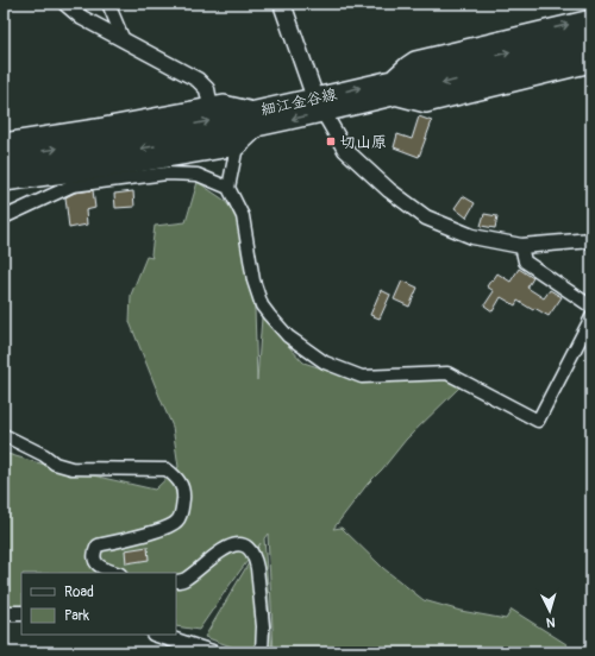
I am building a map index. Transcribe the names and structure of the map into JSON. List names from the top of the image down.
{
  "streets": {
    "main road": ["細江金谷線"]
  },
  "places": {
    "transit": ["切山原"]
  },
  "legend": ["Road", "Park"],
  "north": "bottom"
}
